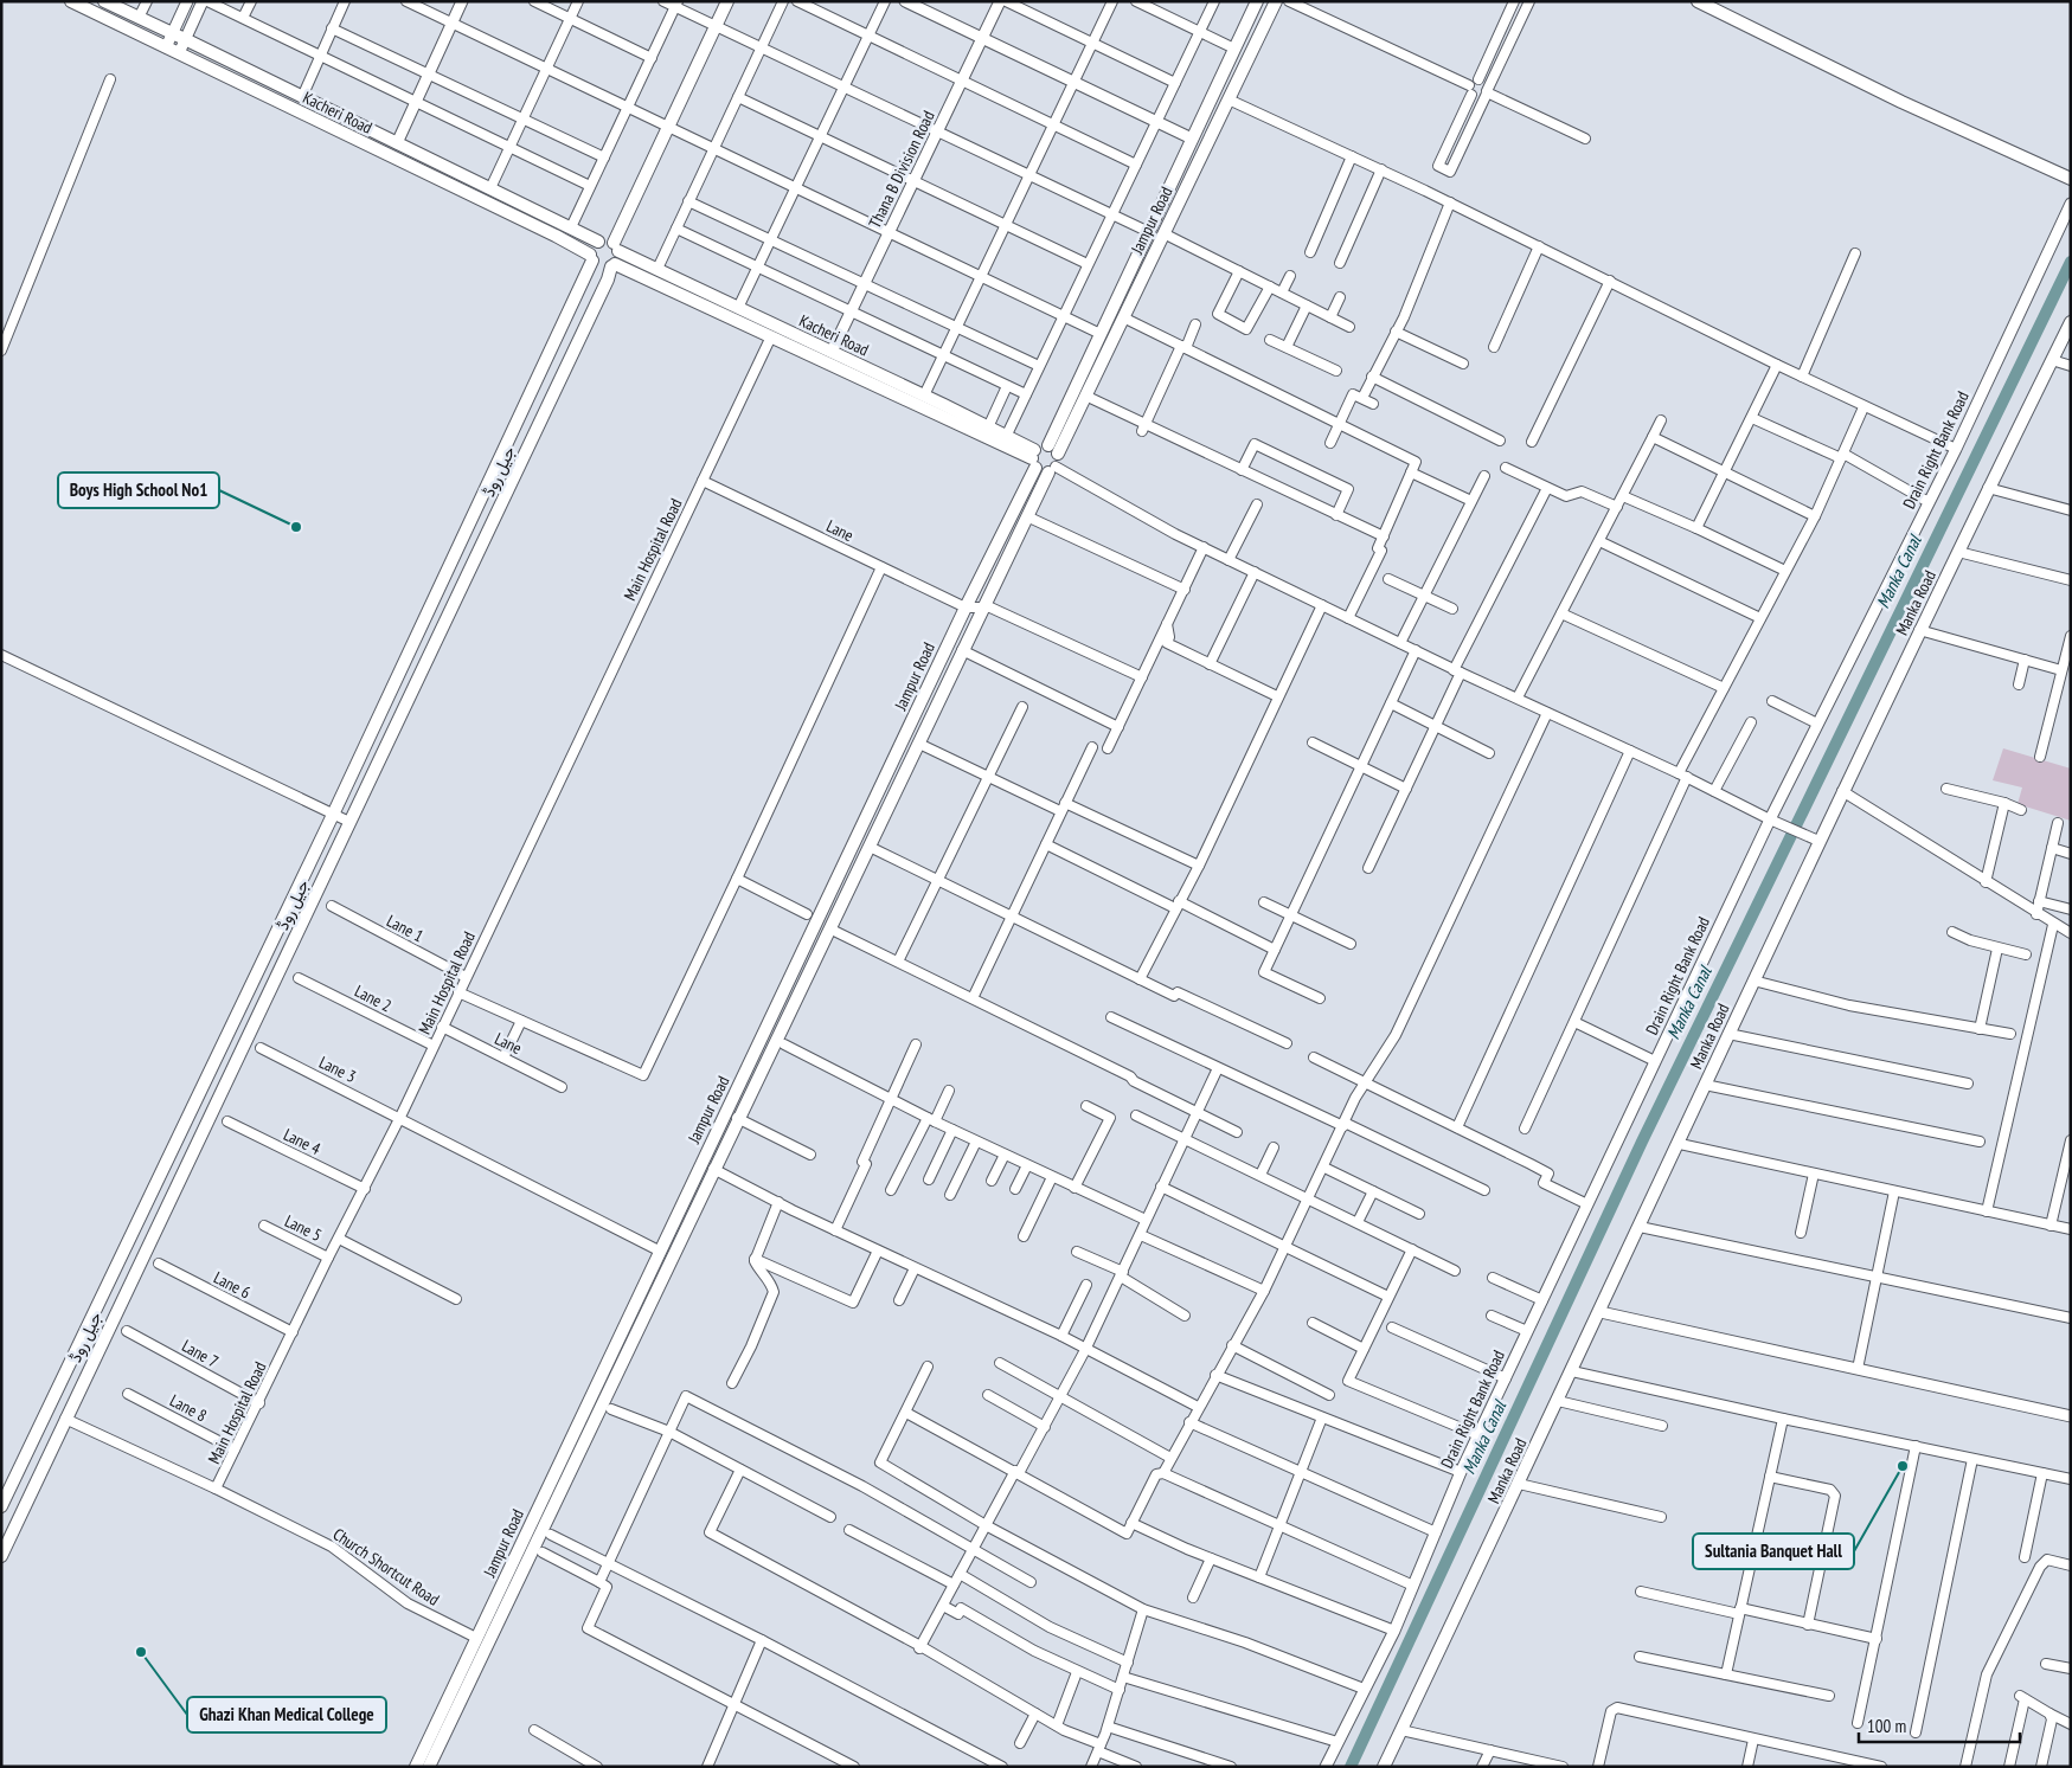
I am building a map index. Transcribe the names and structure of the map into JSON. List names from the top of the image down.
{
  "streets": {
    "main road": [
      "Kacheri Road",
      "Jampur Road",
      "جیل روڈ",
      "Manka Road"
    ],
    "street": [
      "Thana B Division Road",
      "Drain Right Bank Road",
      "Lane",
      "Main Hospital Road",
      "Lane 1",
      "Lane 2",
      "Lane 3",
      "Lane 4",
      "Lane 5",
      "Lane 6",
      "Lane 7",
      "Lane 8",
      "Church Shortcut Road"
    ]
  },
  "crossings": [
    ["Kacheri Road", "Thana B Division Road"],
    ["Kacheri Road", "Jampur Road"],
    ["Kacheri Road", "جیل روڈ"],
    ["Kacheri Road", "Main Hospital Road"],
    ["Jampur Road", "Lane"],
    ["Jampur Road", "Lane 3"],
    ["Jampur Road", "Church Shortcut Road"],
    ["جیل روڈ", "Main Hospital Road"],
    ["Lane", "Main Hospital Road"],
    ["Main Hospital Road", "Lane 1"],
    ["Main Hospital Road", "Lane 2"],
    ["Main Hospital Road", "Lane 3"],
    ["Main Hospital Road", "Lane 4"],
    ["Main Hospital Road", "Lane 5"],
    ["Main Hospital Road", "Lane 6"],
    ["Main Hospital Road", "Lane 7"],
    ["Main Hospital Road", "Lane 8"],
    ["Main Hospital Road", "Church Shortcut Road"]
  ],
  "water": ["Manka Canal"],
  "places": ["Boys High School No1", "Sultania Banquet Hall", "Ghazi Khan Medical College"],
  "scale_bar": "100 m"
}
